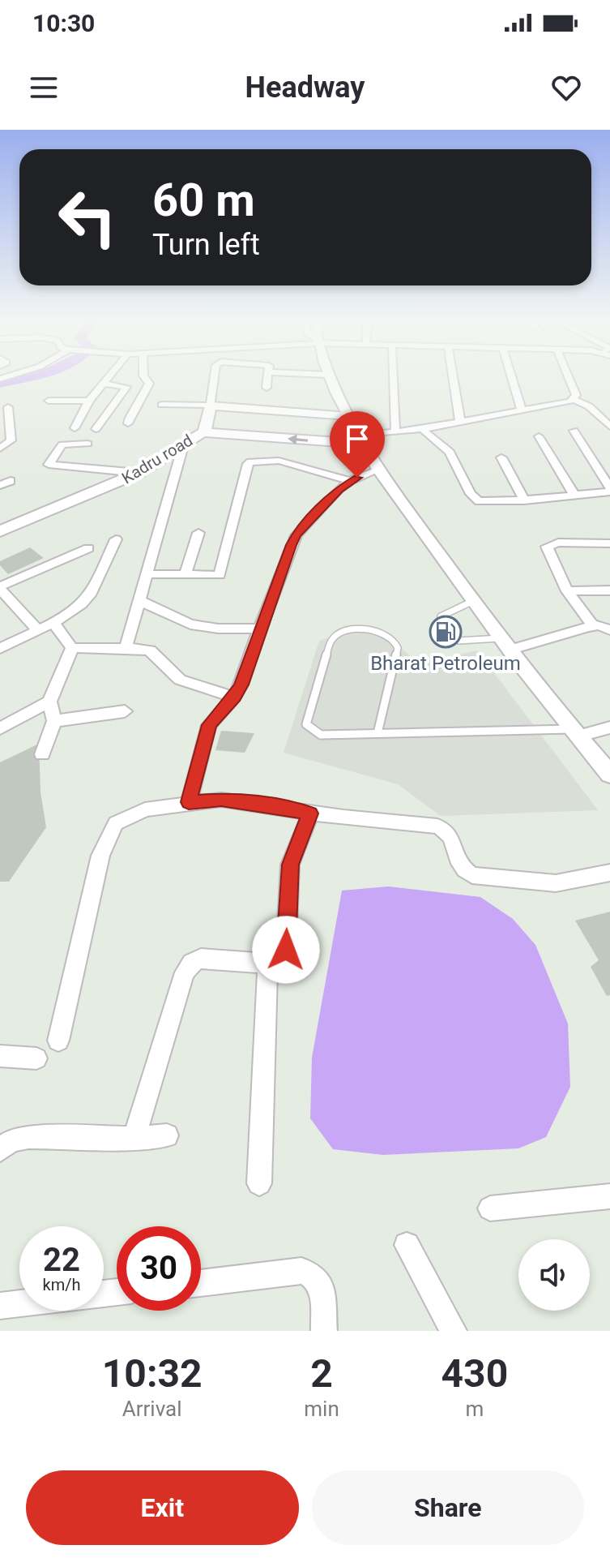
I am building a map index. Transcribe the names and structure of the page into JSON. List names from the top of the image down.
{
  "streets": {
    "main road": ["Kadru road"]
  },
  "places": {
    "fuel station": ["Bharat Petroleum"]
  },
  "page": {
    "status": "10:30",
    "header": "Headway",
    "turn": ["60 m", "Turn left"],
    "speed": "22 km/h",
    "limit": "30",
    "eta": [
      "10:32",
      "Arrival",
      "2",
      "min",
      "430",
      "m"
    ],
    "buttons": ["Exit", "Share"]
  }
}
